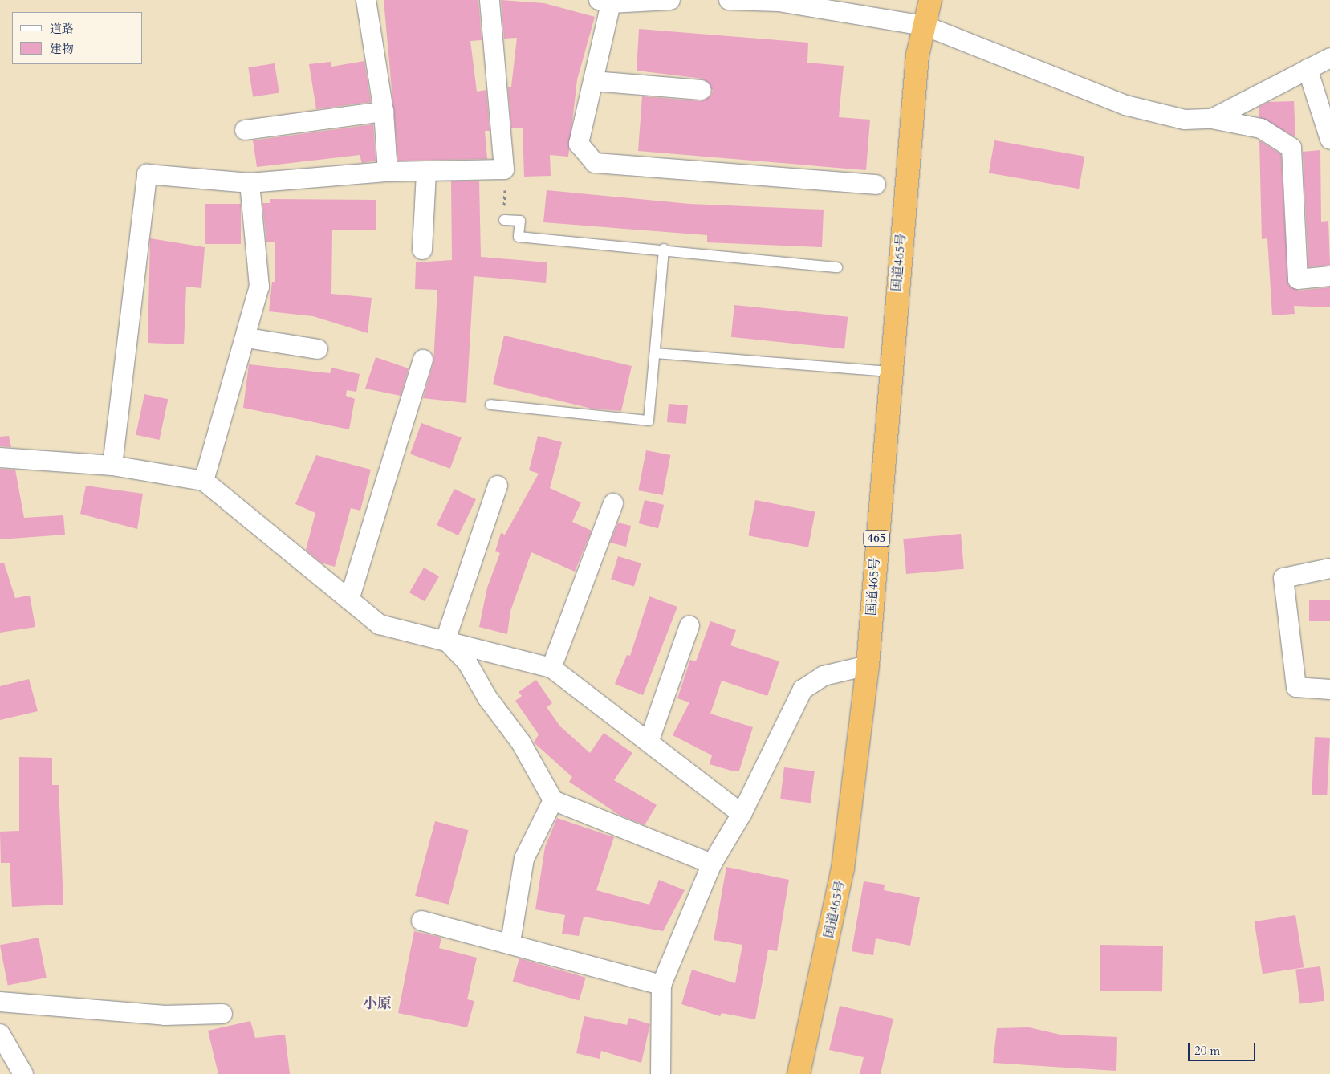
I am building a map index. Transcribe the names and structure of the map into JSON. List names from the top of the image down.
{
  "streets": {
    "highway": ["国道465号", "465"]
  },
  "districts": ["小原"],
  "legend": ["道路", "建物"],
  "scale_bar": "20 m"
}
